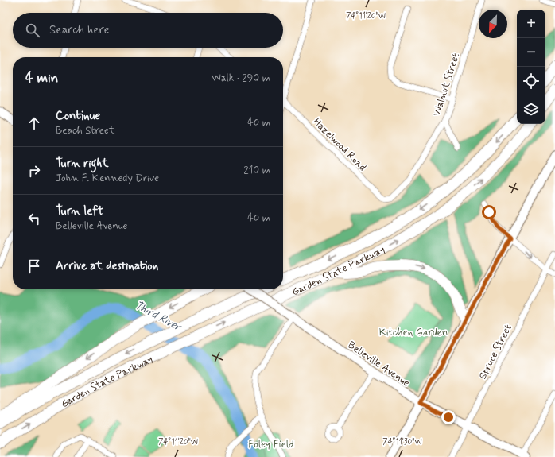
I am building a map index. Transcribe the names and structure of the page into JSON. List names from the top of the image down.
{
  "streets": {
    "highway": ["Garden State Parkway"],
    "main road": ["Belleville Avenue"],
    "street": ["Walnut Street", "Hazelwood Road", "Spruce Street"]
  },
  "crossings": [
    ["Walnut Street", "Hazelwood Road"],
    ["Spruce Street", "Belleville Avenue"]
  ],
  "water": ["Third River"],
  "parks": ["Kitchen Garden", "Foley Field"],
  "north": "bottom left",
  "page": {
    "map_buttons": ["+", "−"],
    "search": "Search here",
    "heading": ["4 min", "Walk · 290 m"],
    "list": [
      ["Continue", "Beach Street", "40 m"],
      ["Turn right", "John F. Kennedy Drive", "210 m"],
      ["Turn left", "Belleville Avenue", "40 m"],
      "Arrive at destination"
    ]
  },
  "coordinates": ["74°11'20\"W", "74°11'30\"W"]
}
